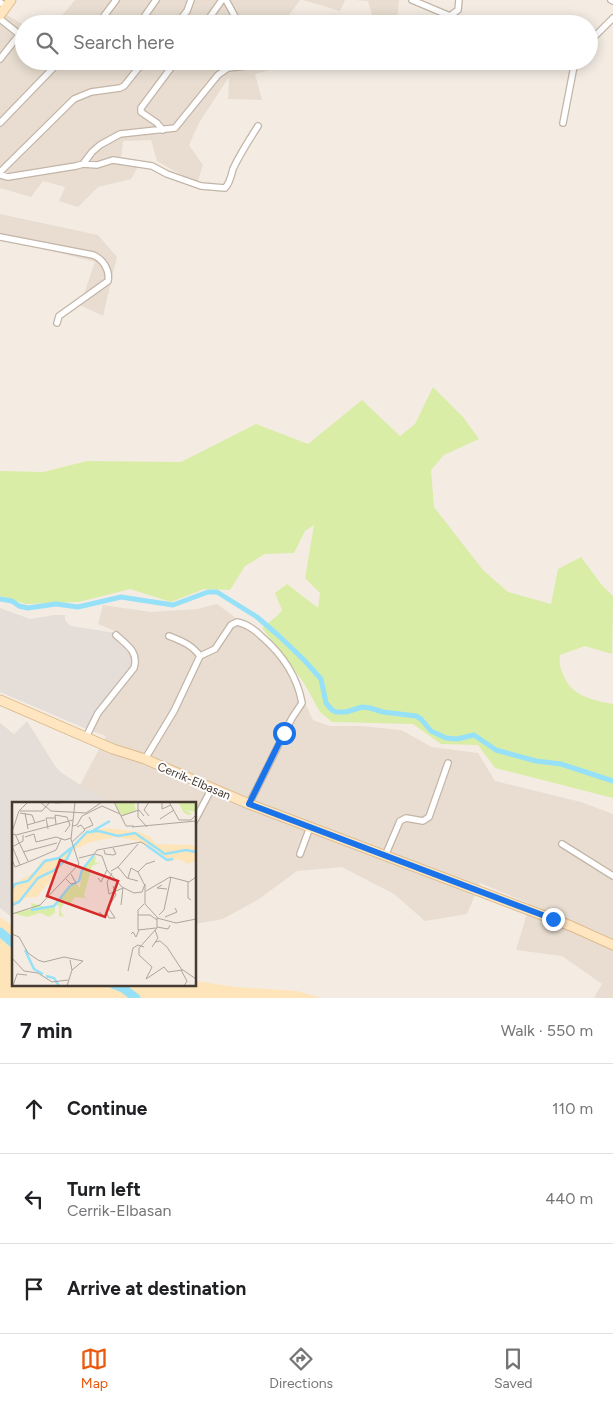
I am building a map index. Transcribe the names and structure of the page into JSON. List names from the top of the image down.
{
  "streets": {
    "main road": ["Cerrik-Elbasan"]
  },
  "page": {
    "search": "Search here",
    "heading": ["7 min", "Walk · 550 m"],
    "list": [
      ["Continue", "110 m"],
      ["Turn left", "Cerrik-Elbasan", "440 m"],
      "Arrive at destination"
    ],
    "nav": ["Map", "Directions", "Saved"]
  }
}
